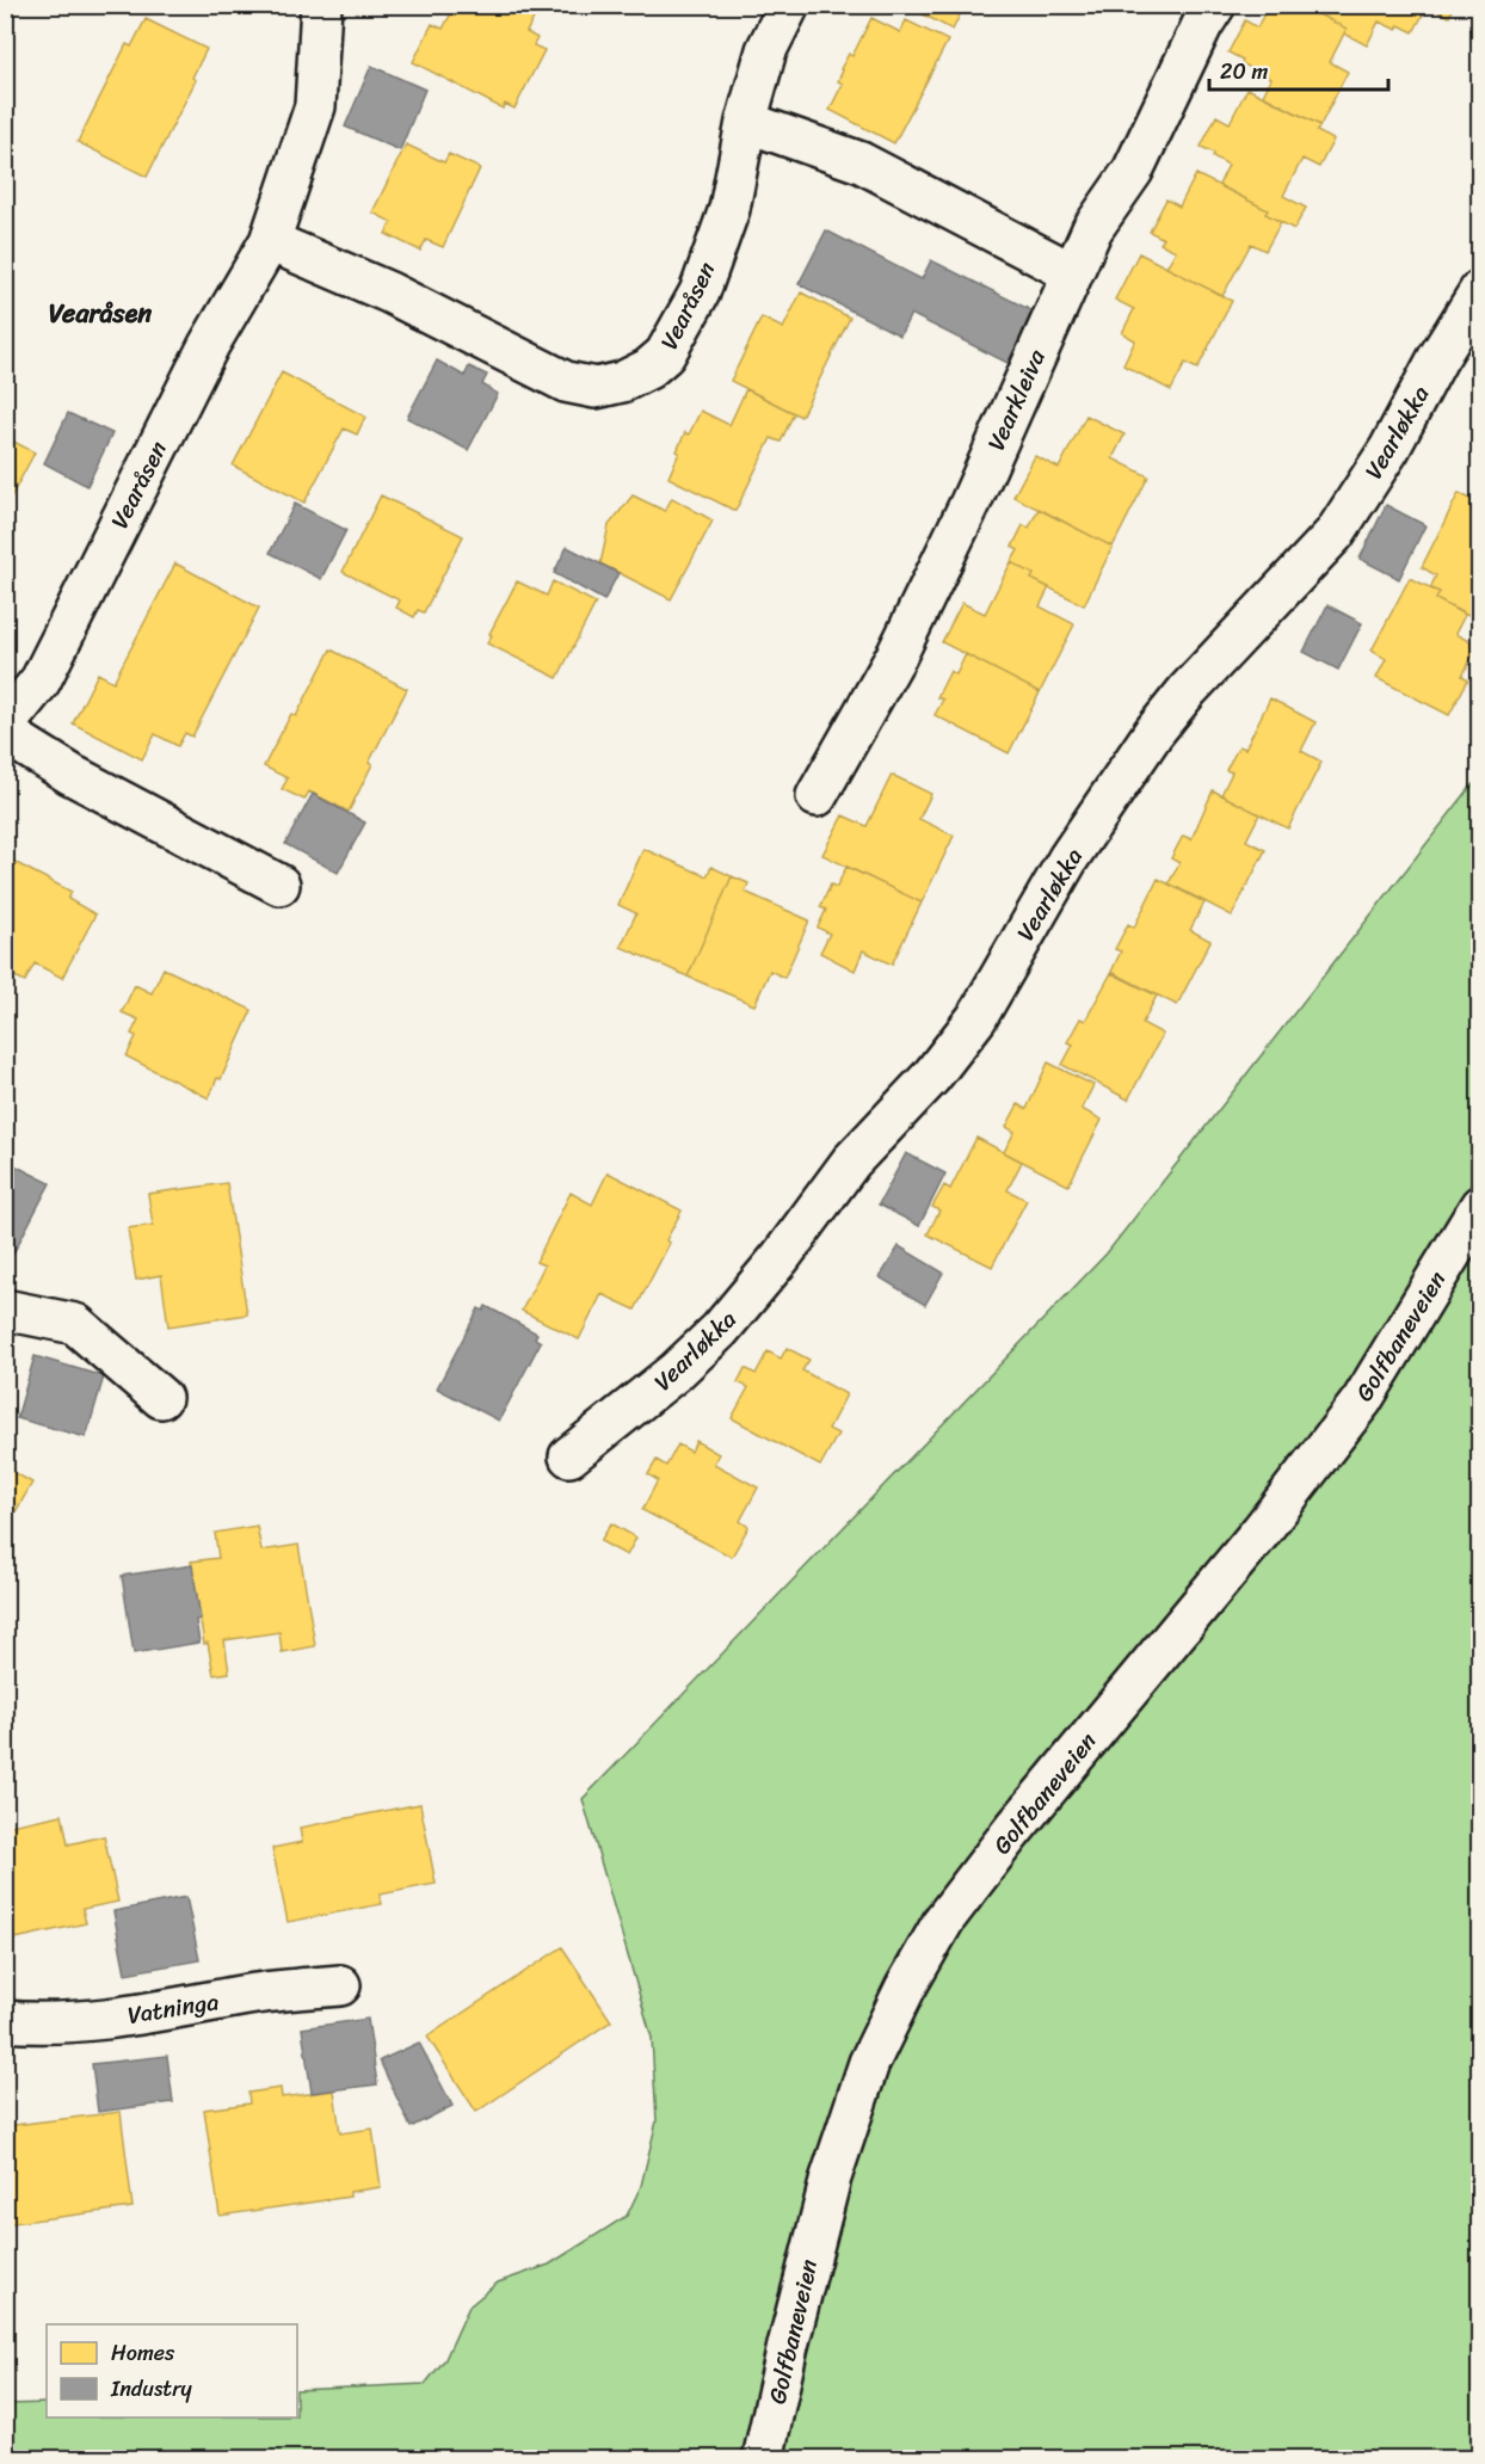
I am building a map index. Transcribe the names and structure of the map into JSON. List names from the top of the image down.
{
  "streets": {
    "street": [
      "Vearåsen",
      "Vearkleiva",
      "Vearløkka",
      "Golfbaneveien",
      "Vatninga"
    ]
  },
  "districts": ["Vearåsen"],
  "legend": ["Homes", "Industry"],
  "scale_bar": "20 m"
}
